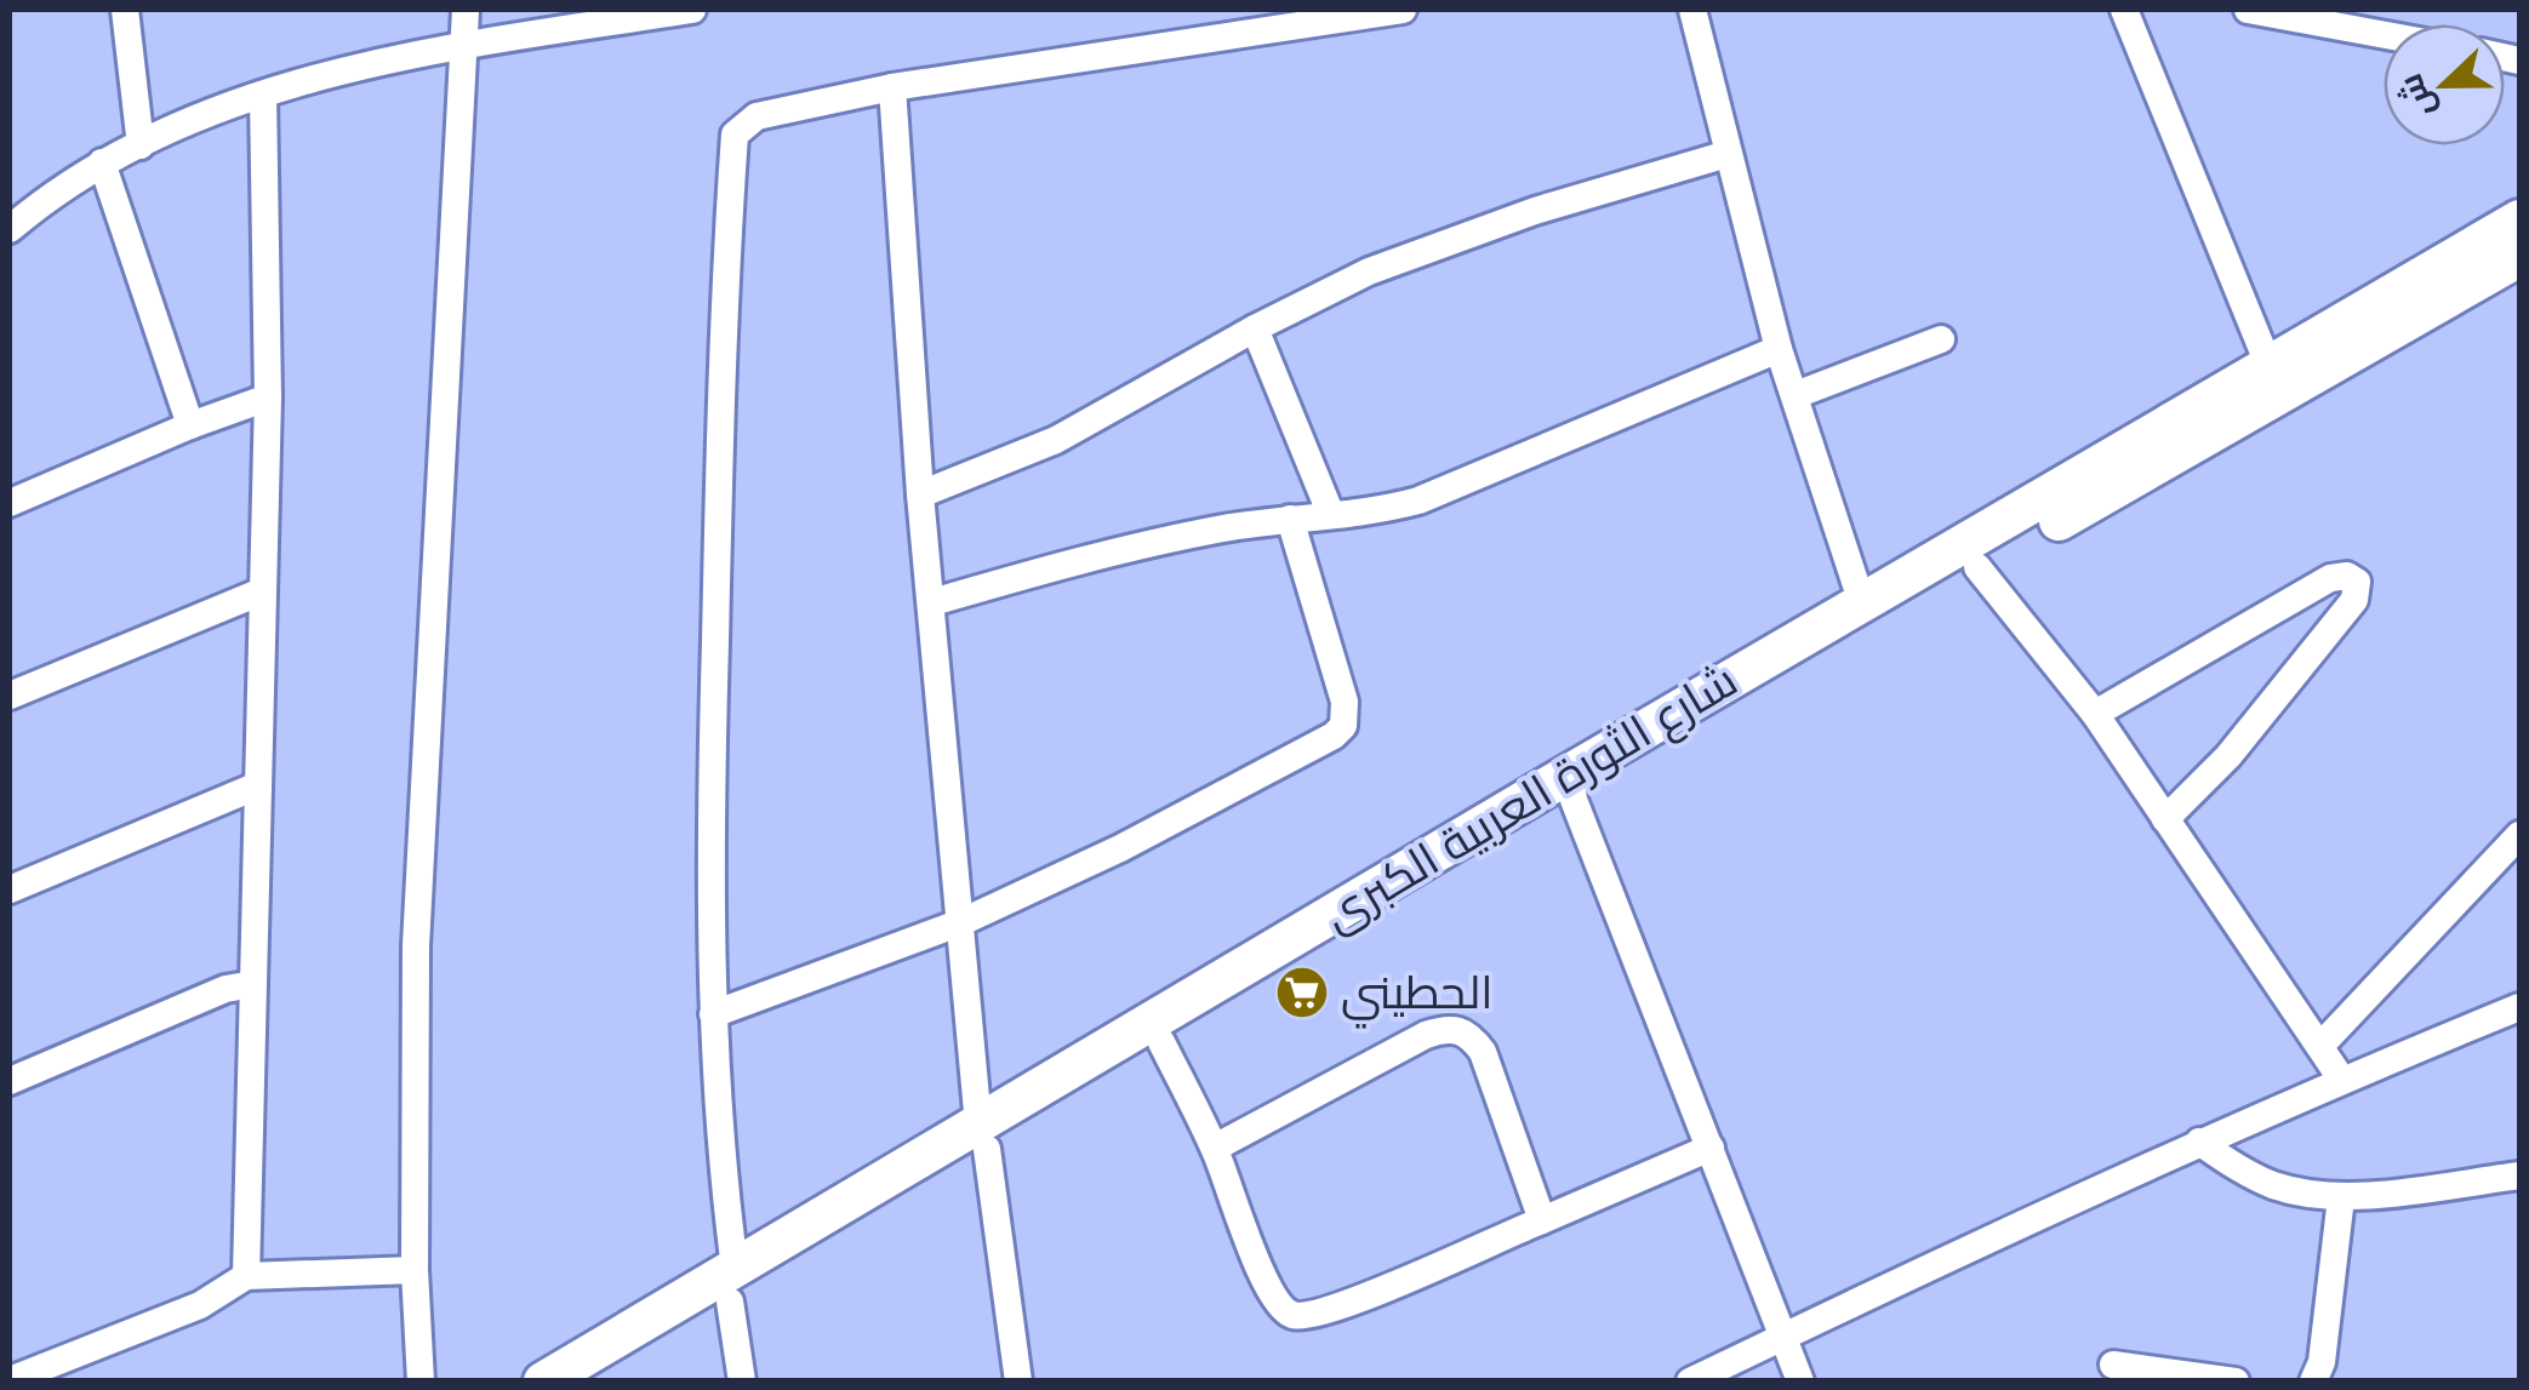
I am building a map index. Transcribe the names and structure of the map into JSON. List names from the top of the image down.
{
  "streets": {
    "main road": ["شارع الثورة العربية الكبرى"]
  },
  "places": {
    "supermarket": ["الحطيني"]
  },
  "north": "left"
}
